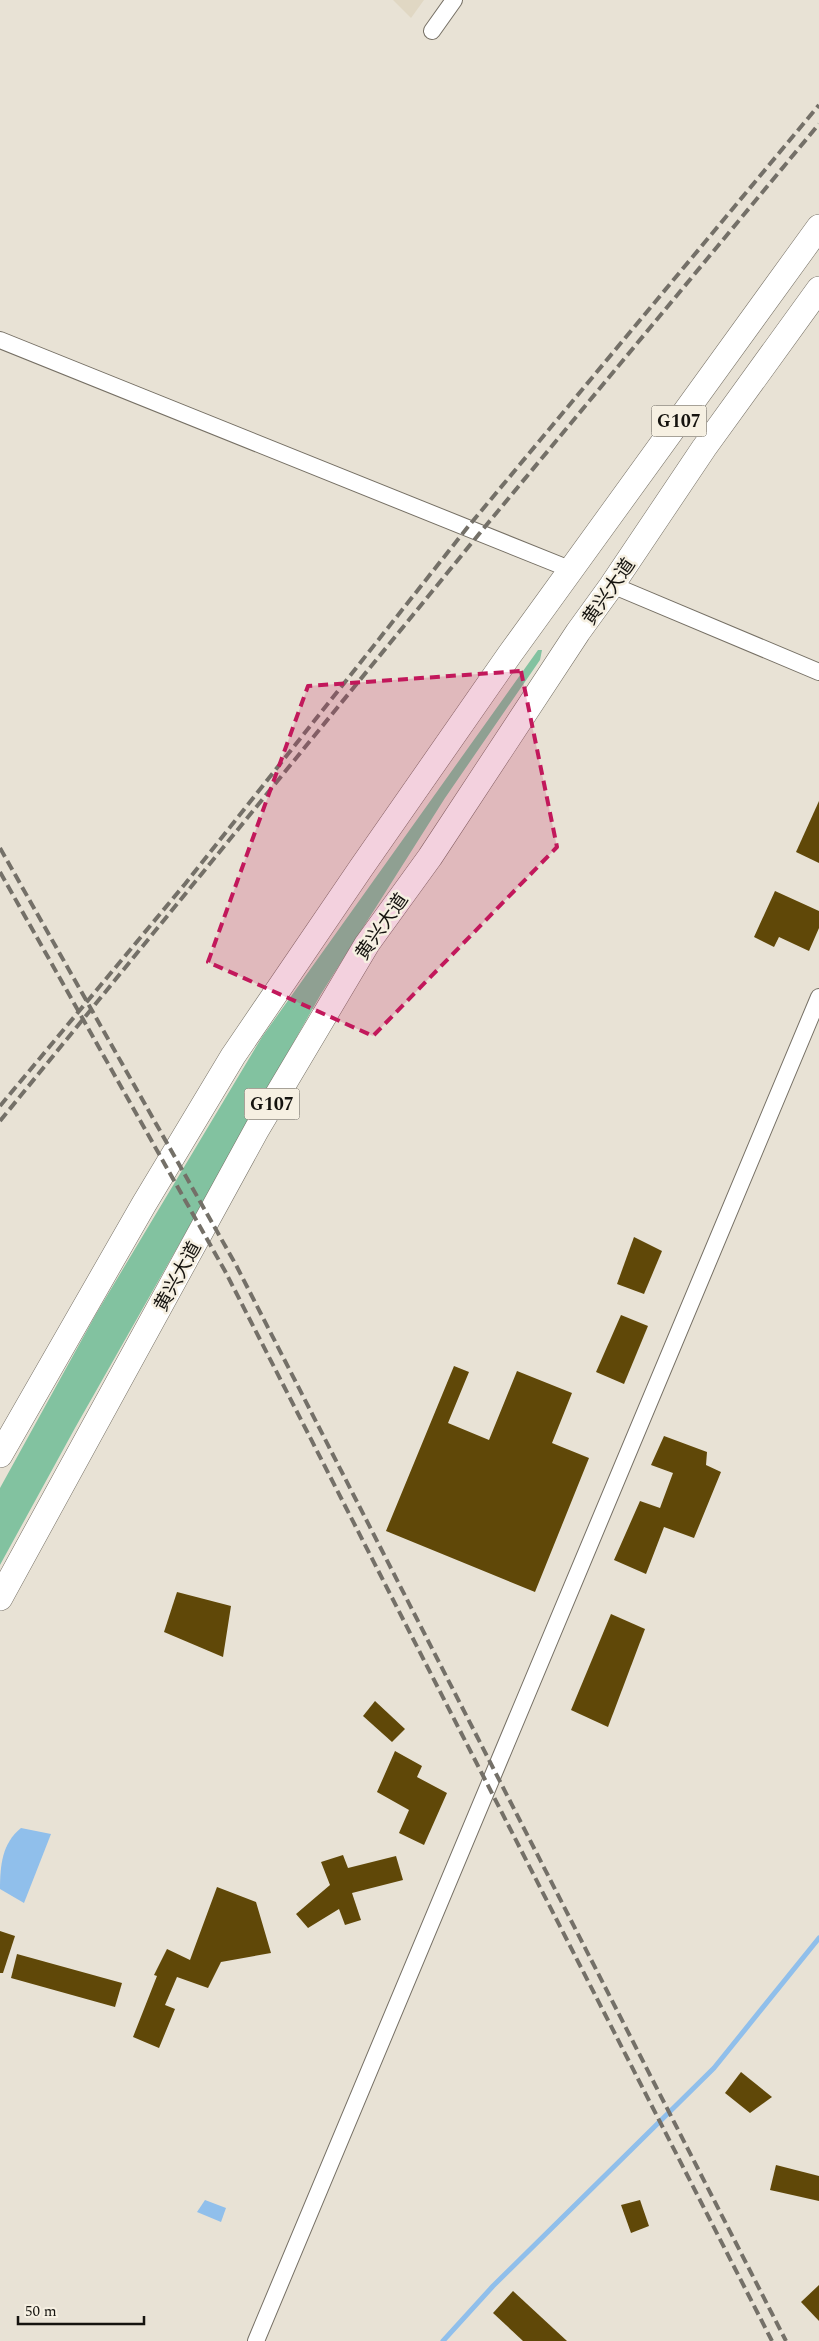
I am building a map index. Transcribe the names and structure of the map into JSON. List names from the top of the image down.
{
  "streets": {
    "highway": ["G107", "黄兴大道"]
  },
  "scale_bar": "50 m"
}
